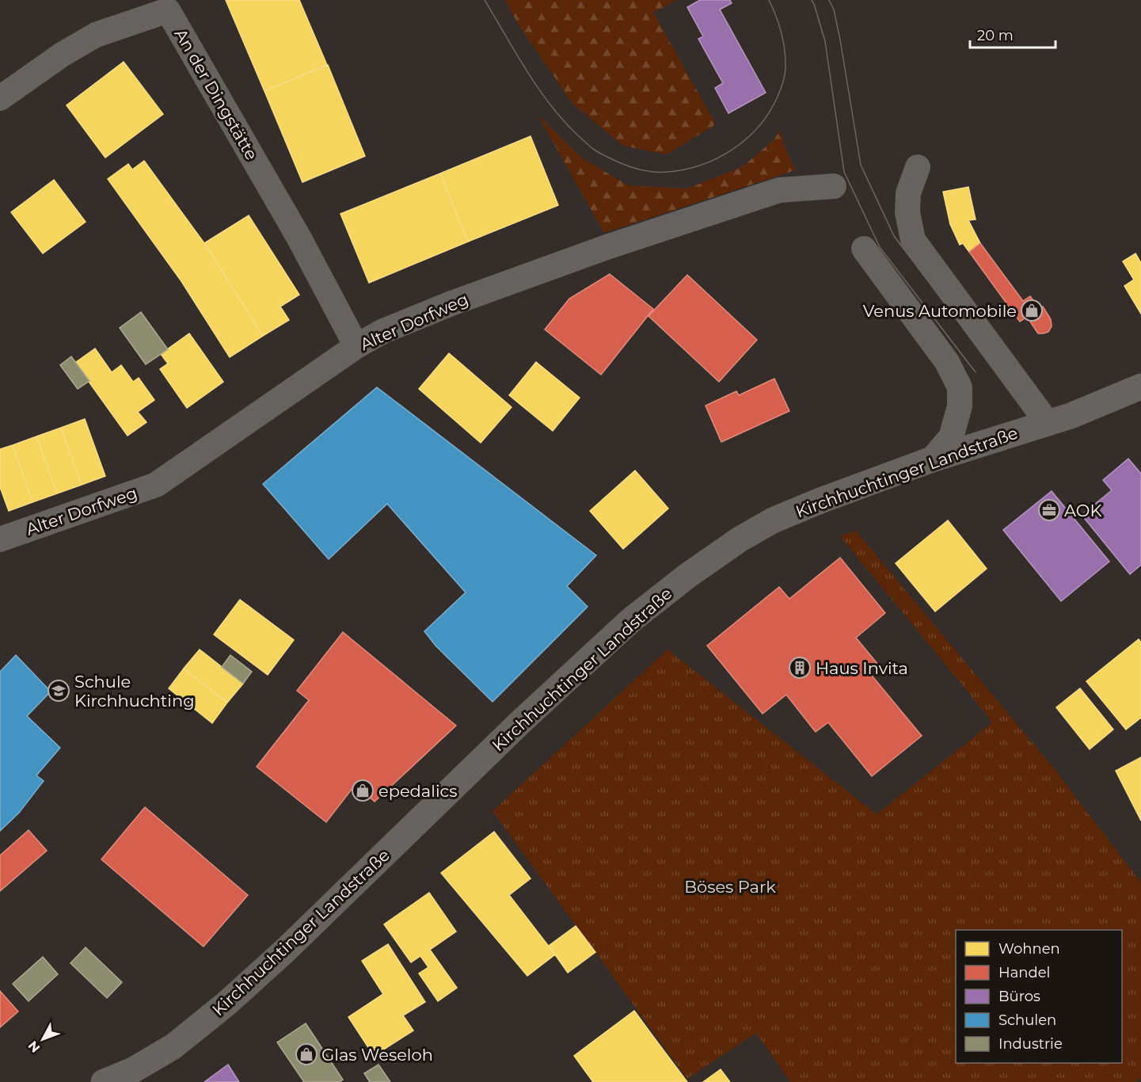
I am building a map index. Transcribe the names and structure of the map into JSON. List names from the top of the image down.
{
  "streets": {
    "main road": ["Kirchhuchtinger Landstraße"],
    "street": ["An der Dingstätte", "Alter Dorfweg"]
  },
  "crossings": [
    ["An der Dingstätte", "Alter Dorfweg"]
  ],
  "parks": ["Böses Park"],
  "places": {
    "shop": ["Venus Automobile", "epedalics", "Glas Weseloh"],
    "office": ["AOK"],
    "building": ["Haus Invita"],
    "school or university": ["Schule Kirchhuchting"]
  },
  "legend": [
    "Wohnen",
    "Handel",
    "Büros",
    "Schulen",
    "Industrie"
  ],
  "scale_bar": "20 m",
  "north": "bottom left"
}
